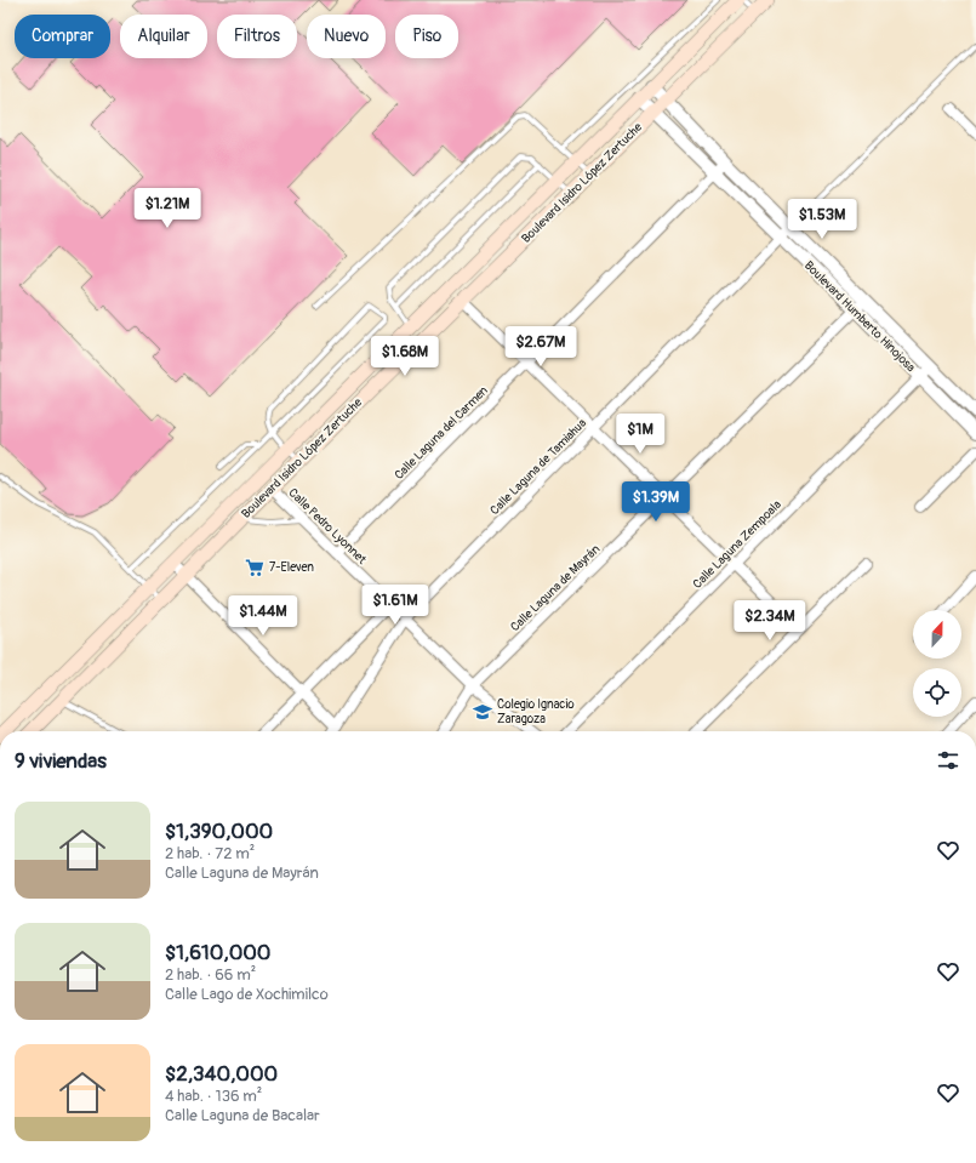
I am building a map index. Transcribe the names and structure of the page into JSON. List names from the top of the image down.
{
  "streets": {
    "main road": ["Boulevard Isidro López Zertuche"],
    "street": [
      "Boulevard Humberto Hinojosa",
      "Calle Laguna del Carmen",
      "Calle Laguna de Tamiahua",
      "Calle Pedro Lyonnet",
      "Calle Laguna Zempoala",
      "Calle Laguna de Mayrán"
    ]
  },
  "crossings": [
    ["Boulevard Isidro López Zertuche", "Boulevard Humberto Hinojosa"],
    ["Boulevard Isidro López Zertuche", "Calle Pedro Lyonnet"],
    ["Boulevard Humberto Hinojosa", "Calle Laguna del Carmen"],
    ["Boulevard Humberto Hinojosa", "Calle Laguna de Tamiahua"],
    ["Boulevard Humberto Hinojosa", "Calle Laguna Zempoala"],
    ["Boulevard Humberto Hinojosa", "Calle Laguna de Mayrán"],
    ["Calle Laguna del Carmen", "Calle Pedro Lyonnet"],
    ["Calle Laguna de Tamiahua", "Calle Pedro Lyonnet"],
    ["Calle Pedro Lyonnet", "Calle Laguna de Mayrán"]
  ],
  "places": {
    "supermarket": ["7-Eleven"],
    "school or university": ["Colegio Ignacio Zaragoza"]
  },
  "north": "top",
  "page": {
    "chip": [
      "Comprar",
      "Alquilar",
      "Filtros",
      "Nuevo",
      "Piso"
    ],
    "price": [
      "$1.21M",
      "$1.53M",
      "$2.67M",
      "$1.68M",
      "$1M",
      "$1.39M",
      "$1.61M",
      "$1.44M",
      "$2.34M"
    ],
    "heading": "9 viviendas",
    "list": [
      {
        "name": "$1,390,000",
        "note": "2 hab. · 72 m² · Calle Laguna de Mayrán"
      },
      {
        "name": "$1,610,000",
        "note": "2 hab. · 66 m² · Calle Lago de Xochimilco"
      },
      {
        "name": "$2,340,000",
        "note": "4 hab. · 136 m² · Calle Laguna de Bacalar"
      }
    ]
  }
}
